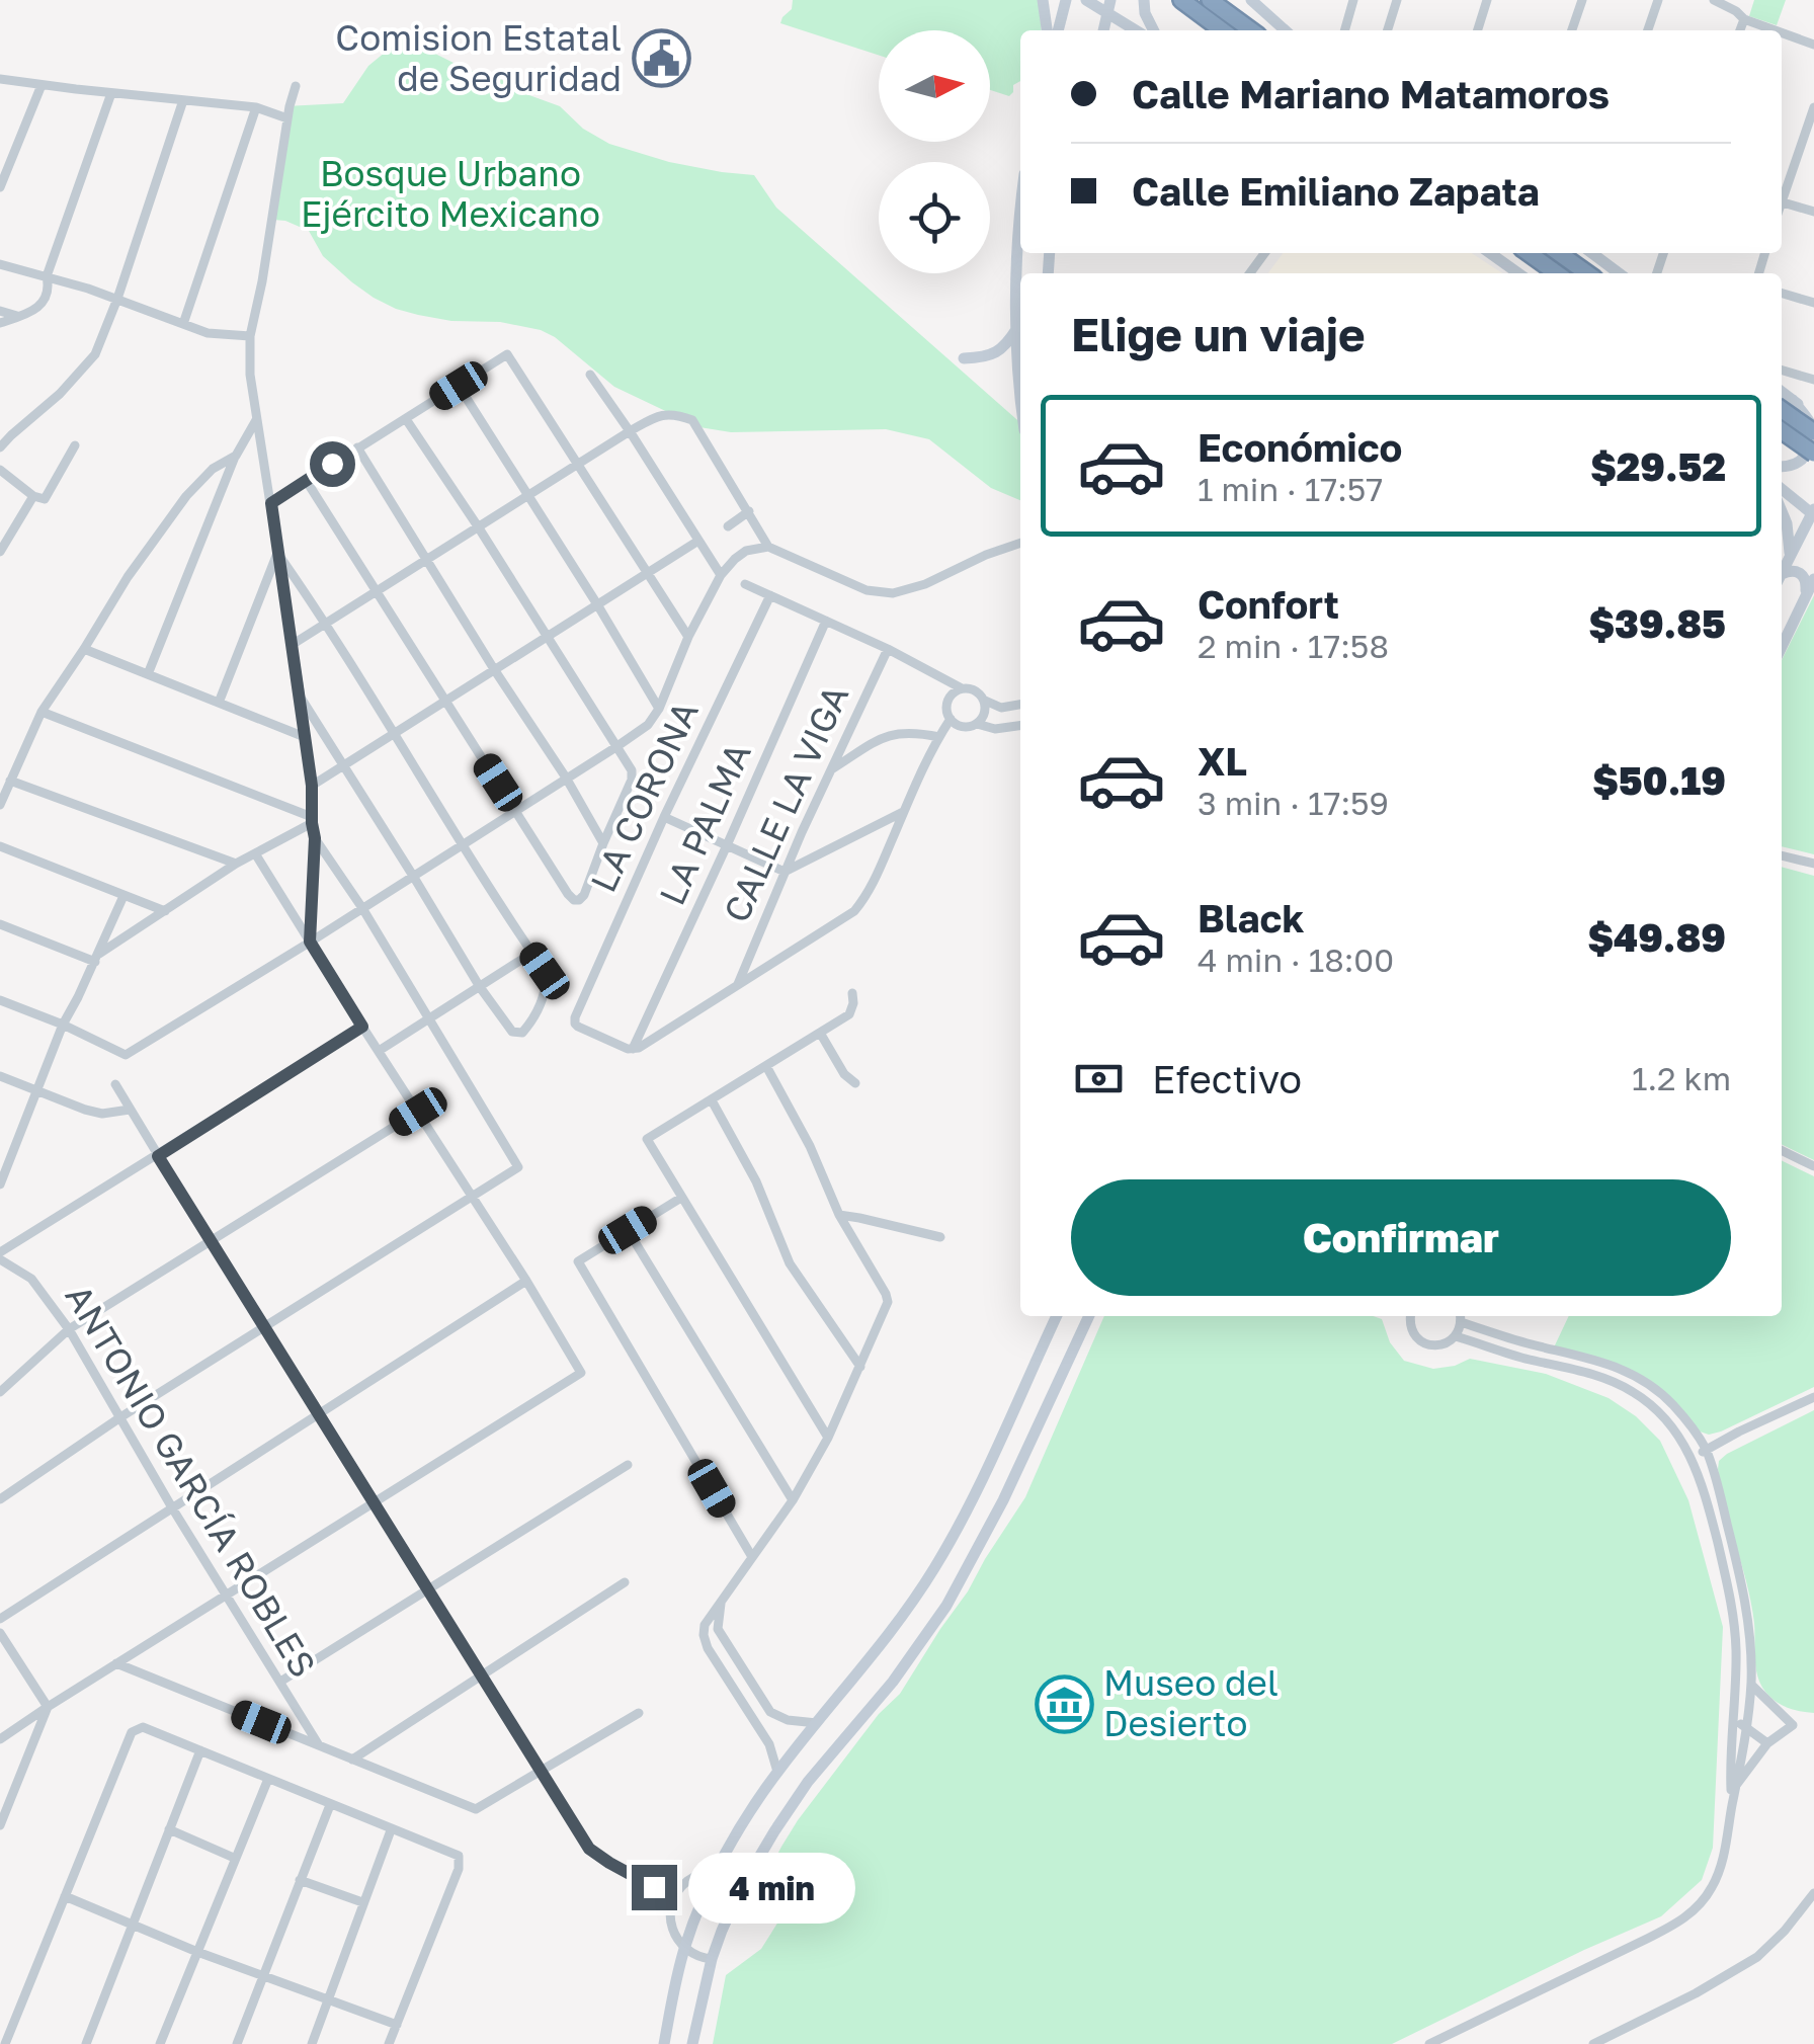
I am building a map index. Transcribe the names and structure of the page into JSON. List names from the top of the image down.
{
  "streets": {
    "street": [
      "LA CORONA",
      "CALLE LA VIGA",
      "LA PALMA",
      "ANTONIO GARCÍA ROBLES"
    ]
  },
  "crossings": [
    ["LA CORONA", "LA PALMA"]
  ],
  "parks": ["Bosque Urbano Ejército Mexicano"],
  "places": {
    "public building": ["Comision Estatal de Seguridad"],
    "museum": ["Museo del Desierto"]
  },
  "north": "right",
  "page": {
    "banner": ["Calle Mariano Matamoros", "Calle Emiliano Zapata"],
    "heading": "Elige un viaje",
    "list": [
      {
        "name": "Económico",
        "note": "1 min · 17:57",
        "value": "$29.52"
      },
      {
        "name": "Confort",
        "note": "2 min · 17:58",
        "value": "$39.85"
      },
      {
        "name": "XL",
        "note": "3 min · 17:59",
        "value": "$50.19"
      },
      {
        "name": "Black",
        "note": "4 min · 18:00",
        "value": "$49.89"
      }
    ],
    "pay": ["Efectivo", "1.2 km"],
    "buttons": "Confirmar",
    "bubble": "4 min"
  }
}
